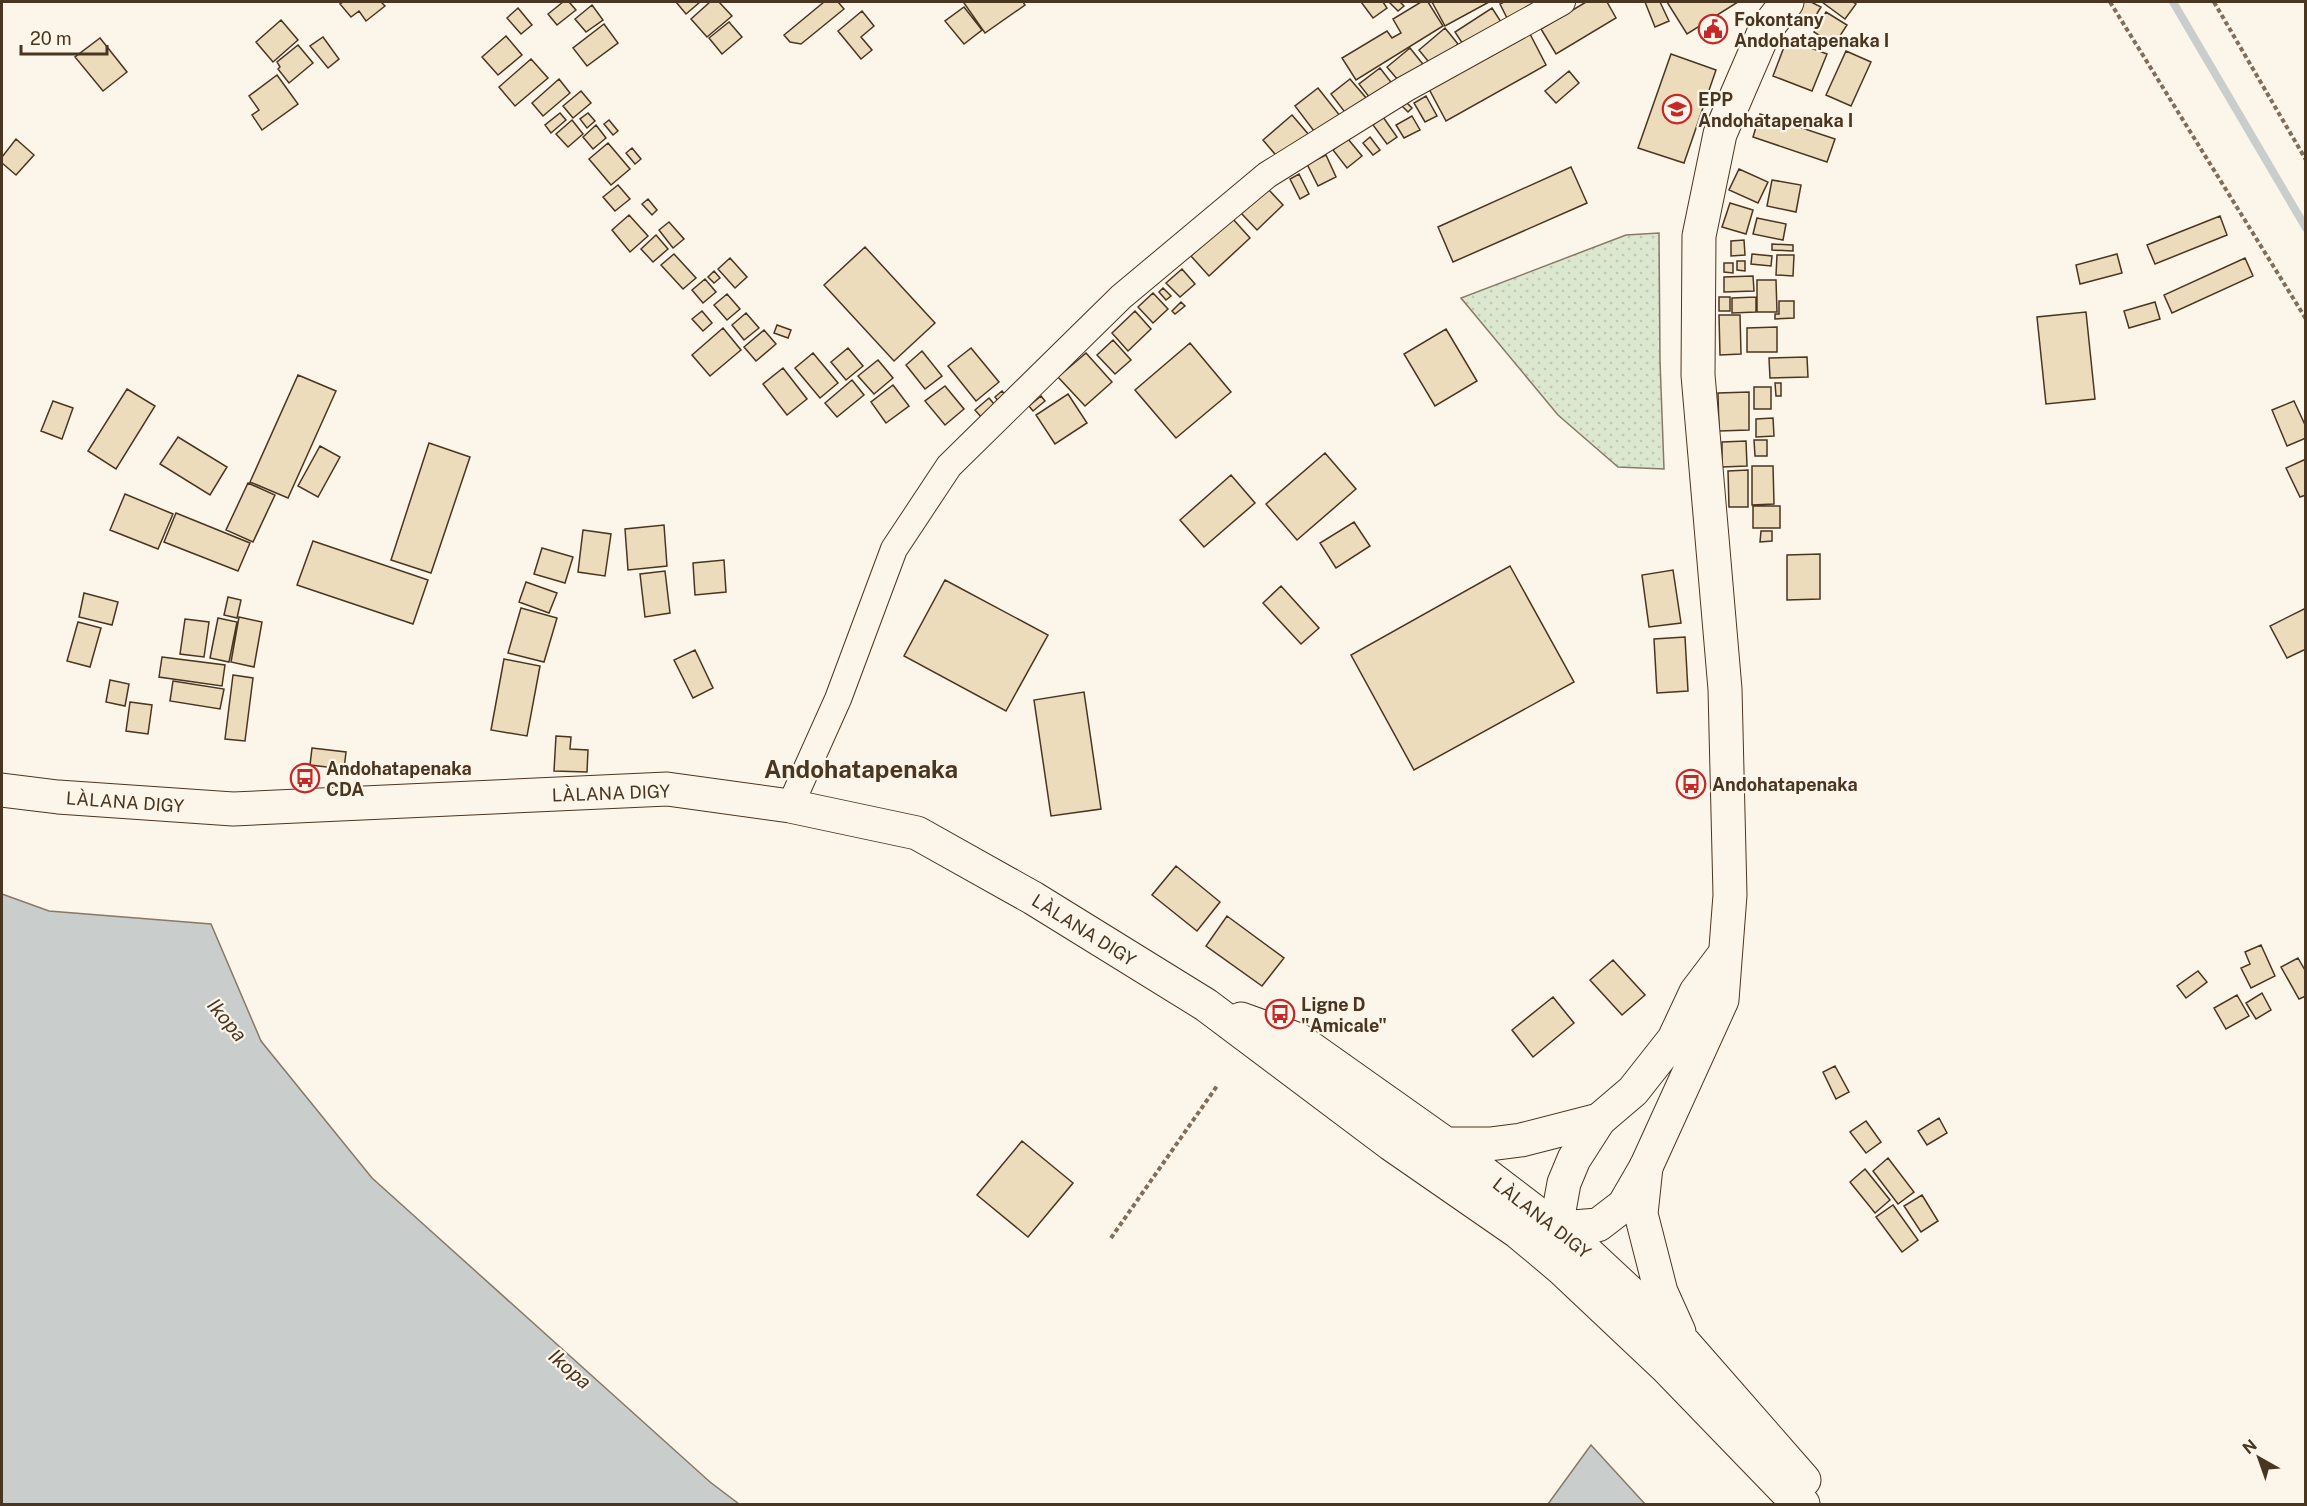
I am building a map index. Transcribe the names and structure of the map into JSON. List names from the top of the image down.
{
  "streets": {
    "main road": ["LÀLANA DIGY"]
  },
  "districts": ["Andohatapenaka"],
  "water": ["Ikopa"],
  "places": {
    "public building": ["Fokontany Andohatapenaka I"],
    "school or university": ["EPP Andohatapenaka I"],
    "bus stop": ["Andohatapenaka CDA", "Andohatapenaka", "Ligne D \"Amicale\""]
  },
  "scale_bar": "20 m",
  "north": "top left"
}
